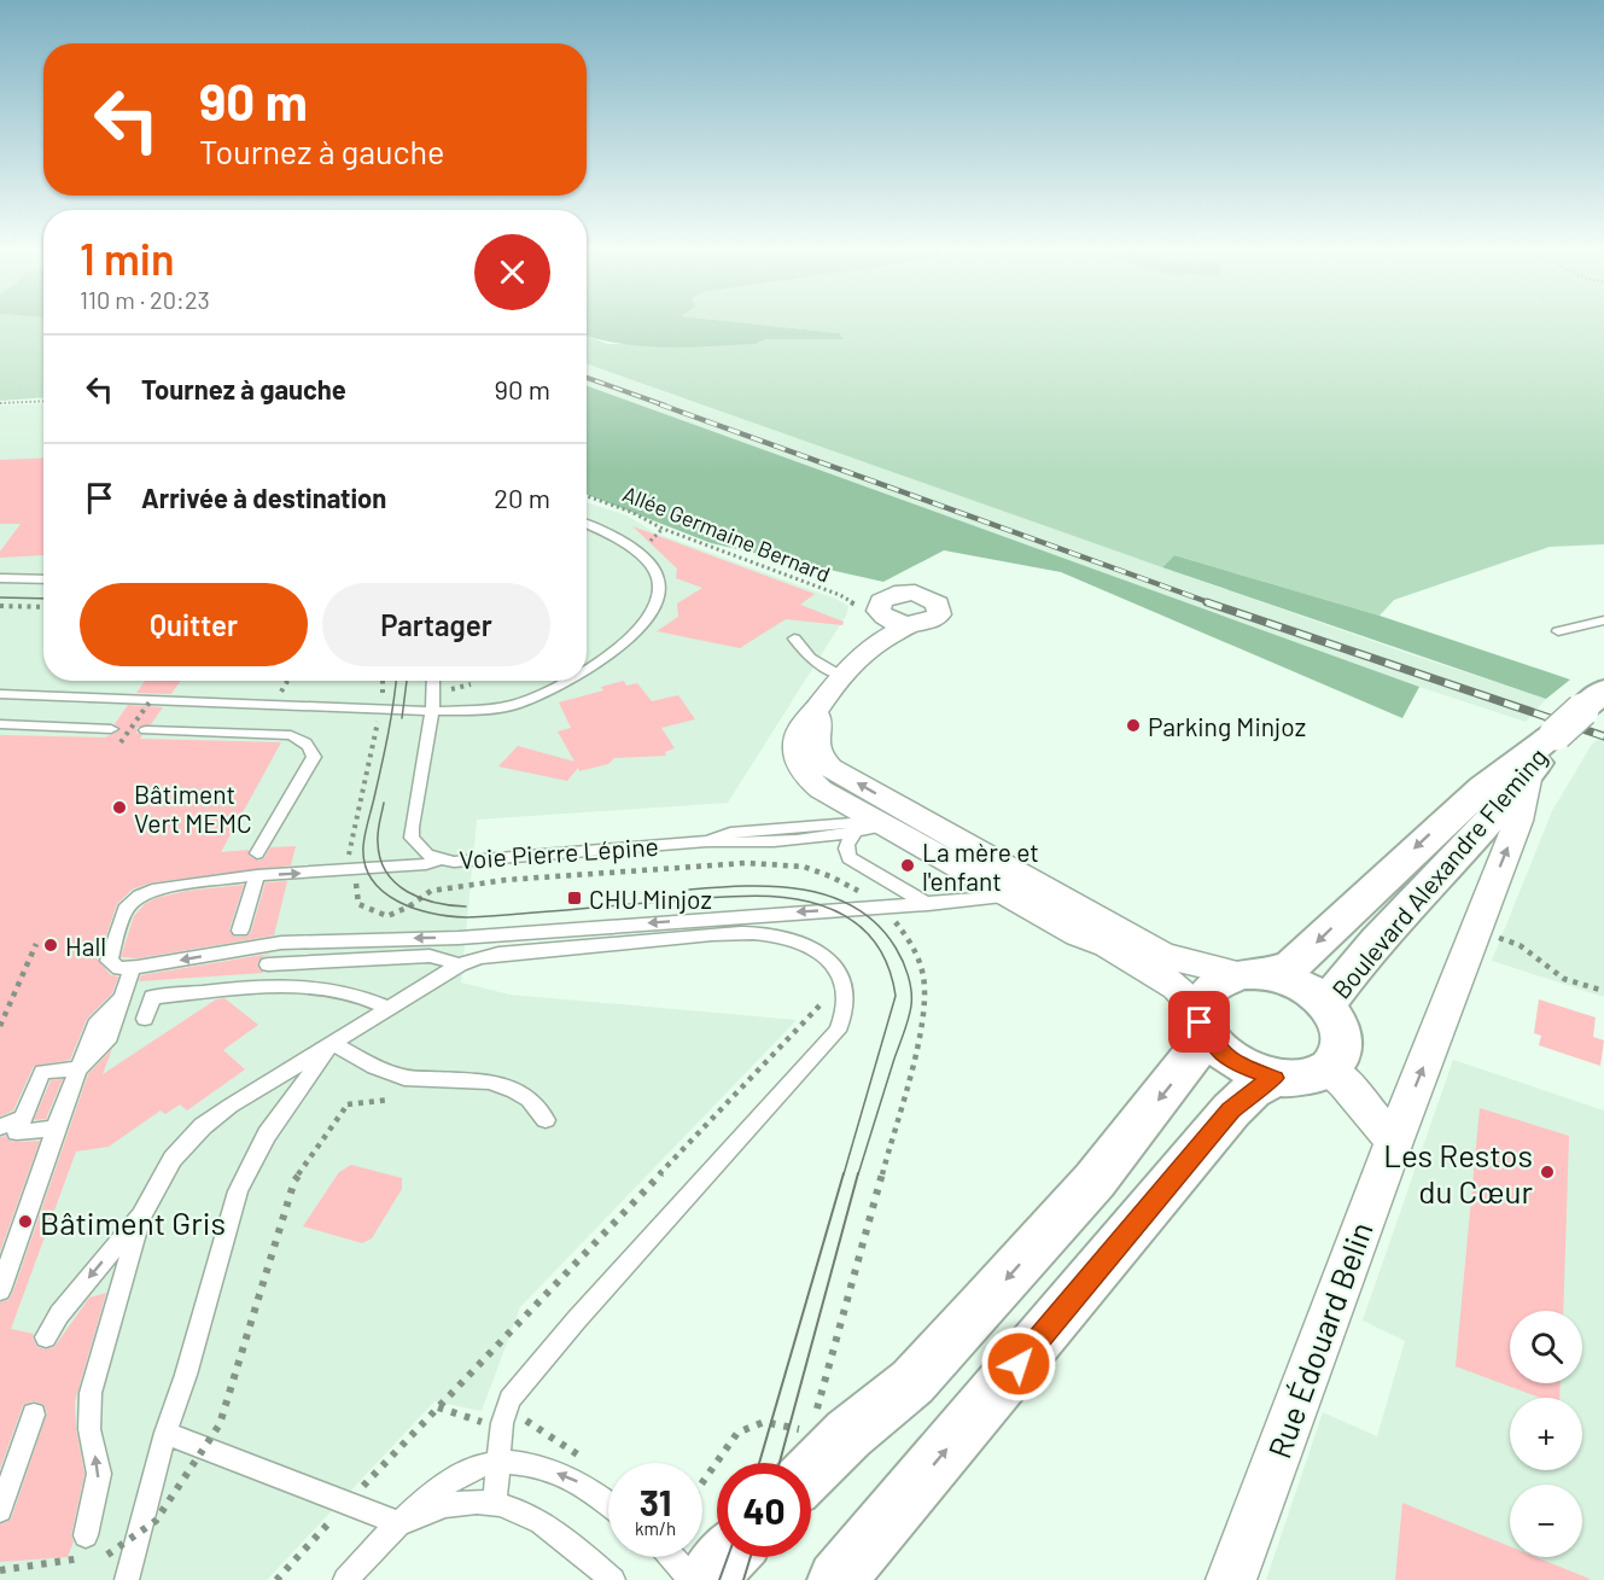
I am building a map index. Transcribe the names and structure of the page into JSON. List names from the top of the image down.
{
  "streets": {
    "street": ["Boulevard Alexandre Fleming", "Rue Édouard Belin"],
    "lane": ["Voie Pierre Lépine"],
    "path": ["Allée Germaine Bernard"]
  },
  "crossings": [
    ["Boulevard Alexandre Fleming", "Rue Édouard Belin"]
  ],
  "one_way": ["Rue Édouard Belin"],
  "places": {
    "other": [
      "Parking Minjoz",
      "Bâtiment Vert MEMC",
      "La mère et l'enfant",
      "Hall",
      "Les Restos du Cœur",
      "Bâtiment Gris"
    ],
    "transit": ["CHU Minjoz"]
  },
  "page": {
    "turn": ["90 m", "Tournez à gauche"],
    "heading": ["1 min", "110 m · 20:23"],
    "list": [
      {
        "name": "Tournez à gauche",
        "value": "90 m"
      },
      {
        "name": "Arrivée à destination",
        "value": "20 m"
      }
    ],
    "buttons": ["Quitter", "Partager"],
    "map_buttons": ["+", "−"],
    "speed": "31 km/h",
    "limit": "40"
  }
}
